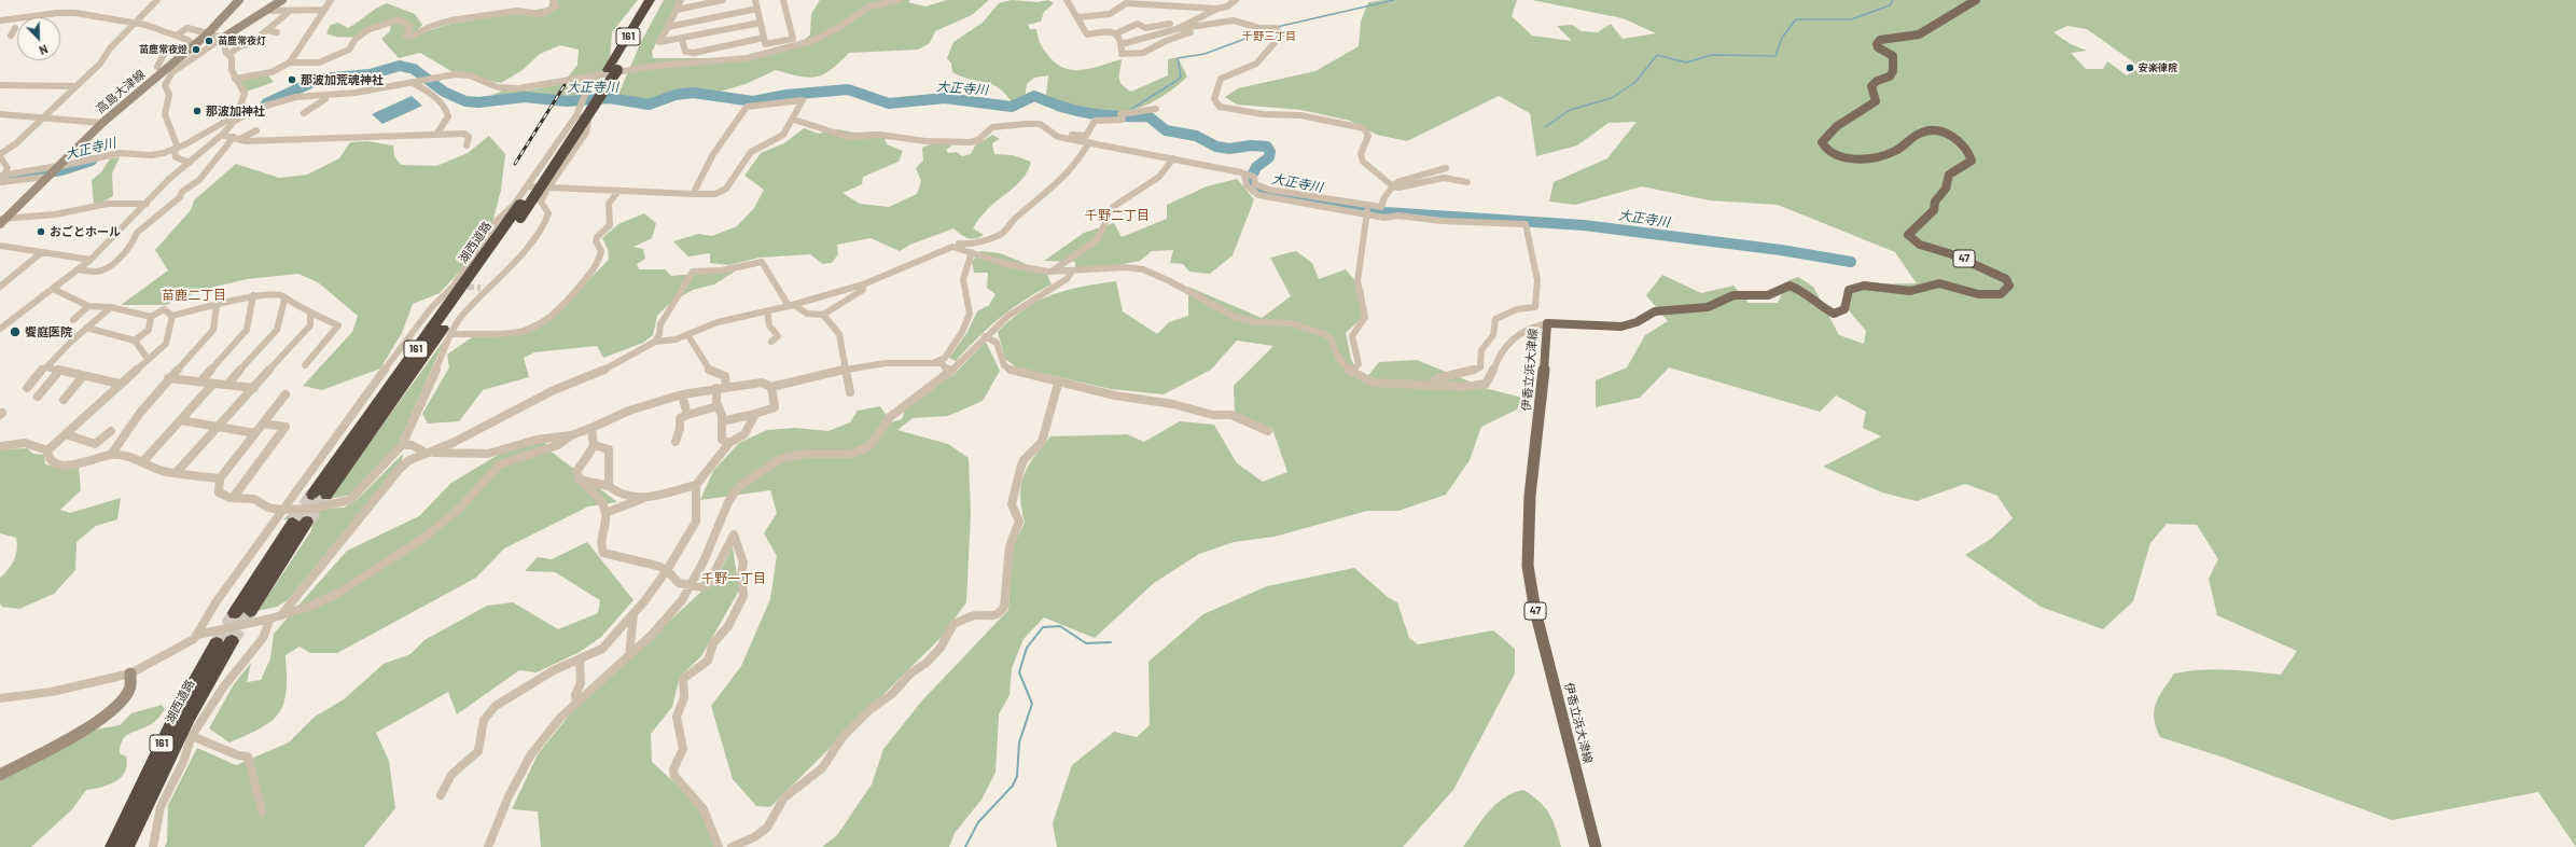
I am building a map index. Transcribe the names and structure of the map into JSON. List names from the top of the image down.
{
  "streets": {
    "highway": ["161", "湖西道路"],
    "main road": ["高島大津線", "47", "伊香立浜大津線"]
  },
  "districts": [
    "千野三丁目",
    "千野二丁目",
    "苗鹿二丁目",
    "千野一丁目"
  ],
  "water": ["大正寺川"],
  "places": [
    "苗鹿常夜灯",
    "苗鹿常夜燈",
    "安楽律院",
    "那波加荒魂神社",
    "那波加神社",
    "おごとホール",
    "饗庭医院"
  ],
  "north": "bottom right"
}
